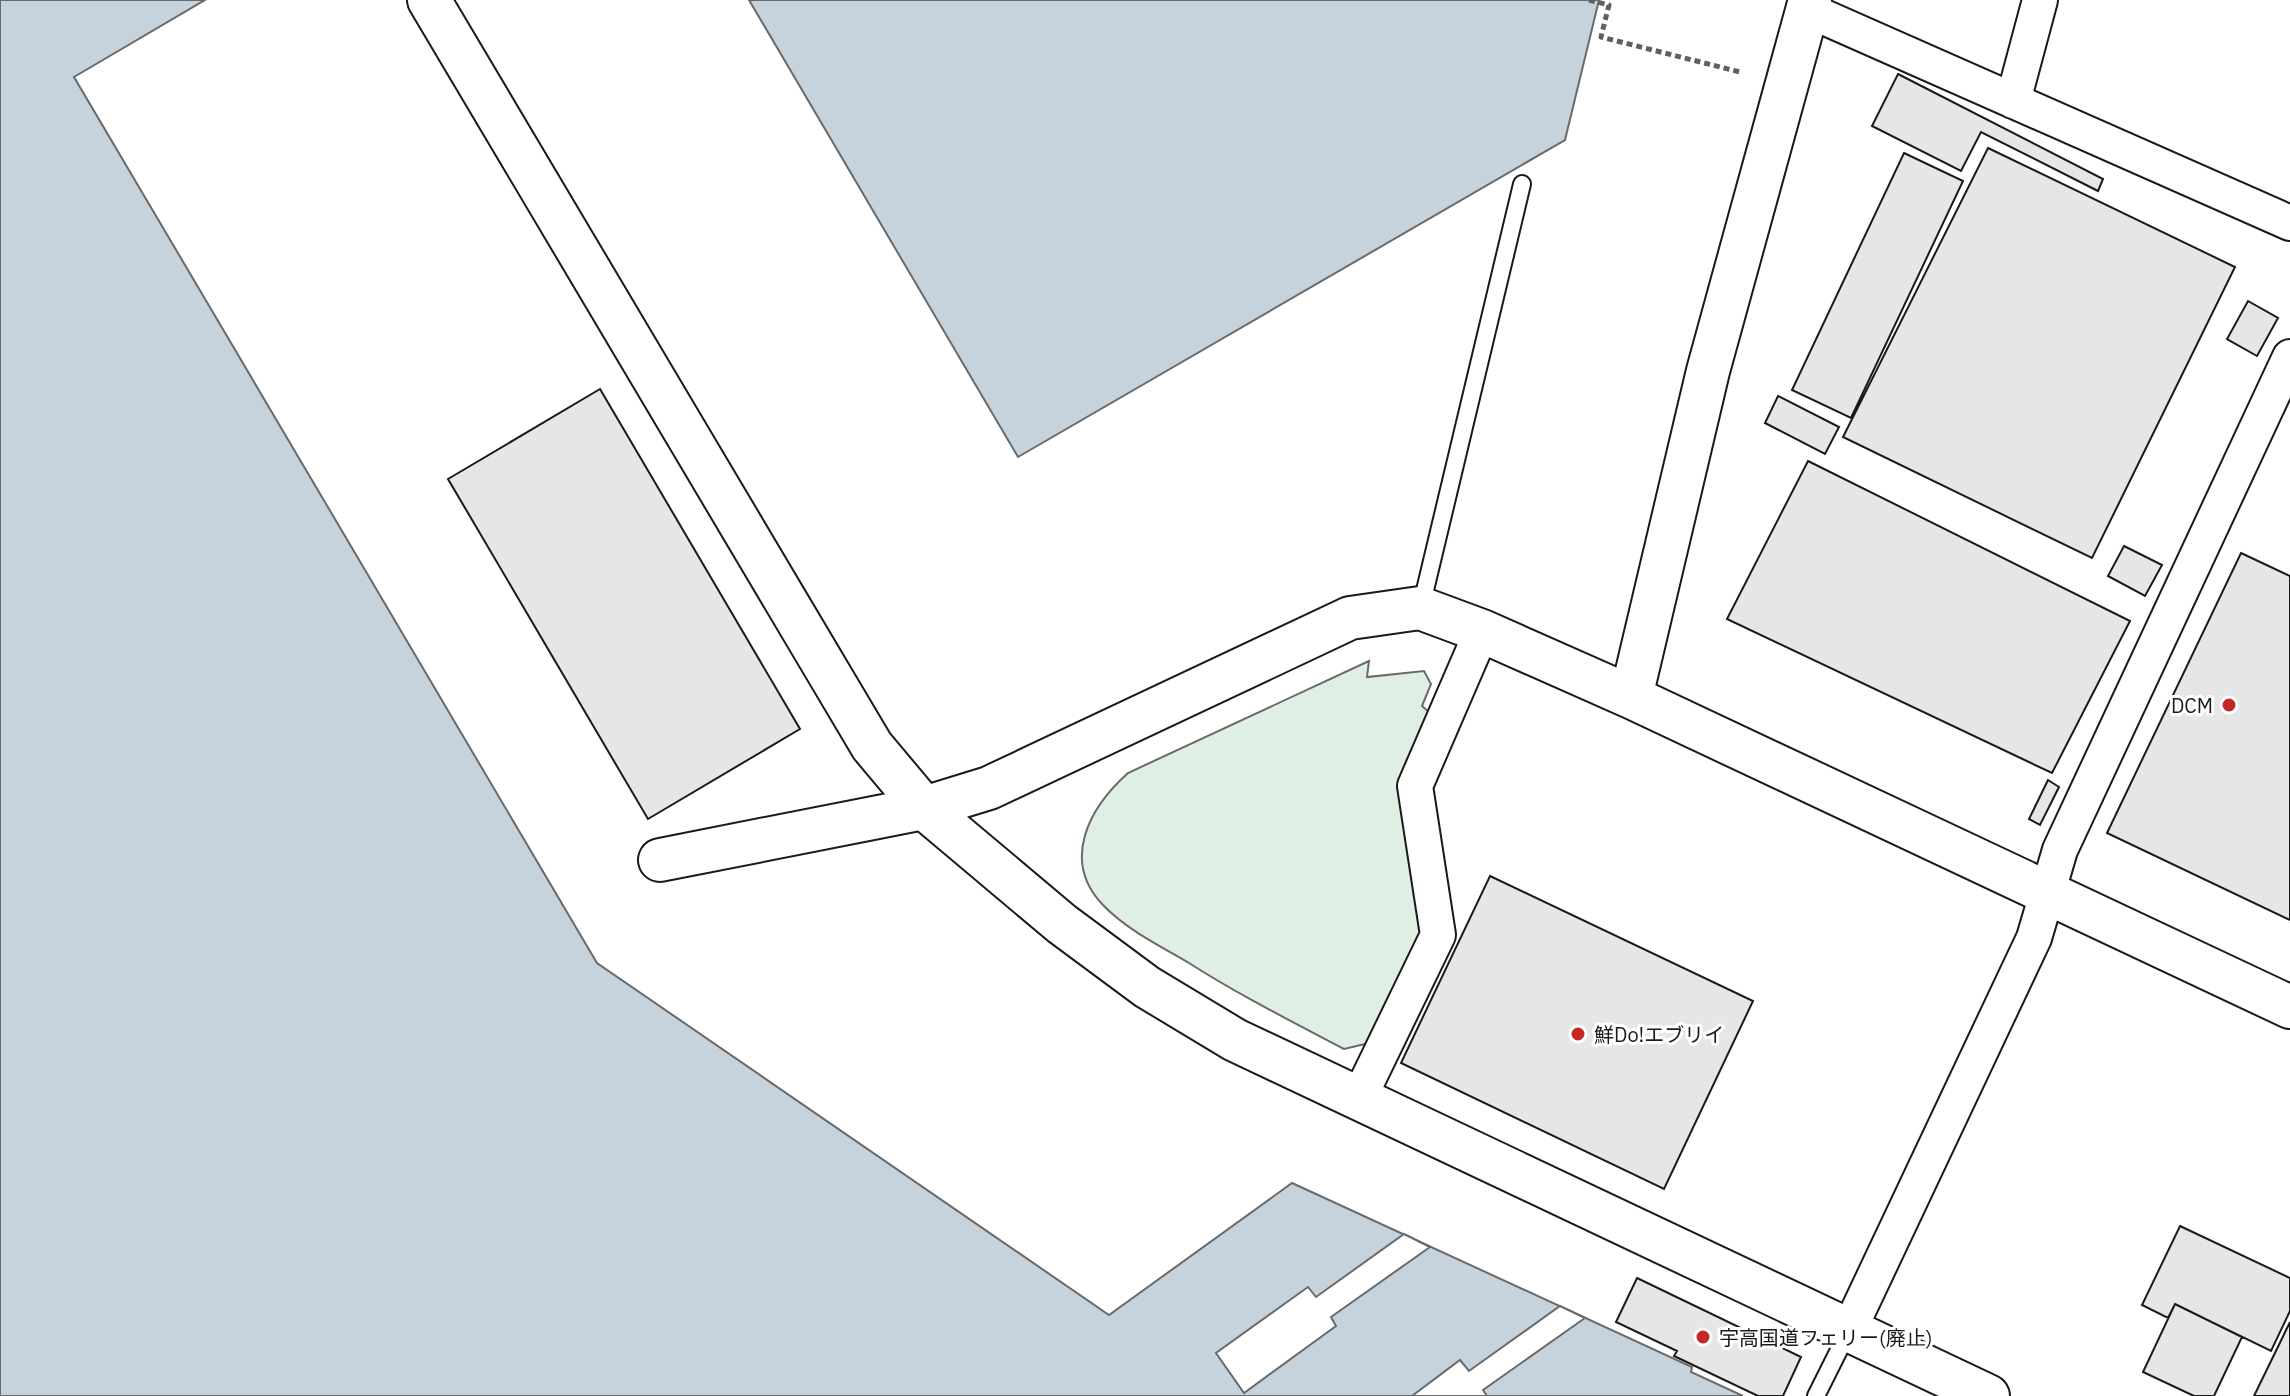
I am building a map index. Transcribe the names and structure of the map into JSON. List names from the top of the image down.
{
  "places": ["DCM", "鮮Do!エブリイ", "宇高国道フェリー(廃止)"]
}
